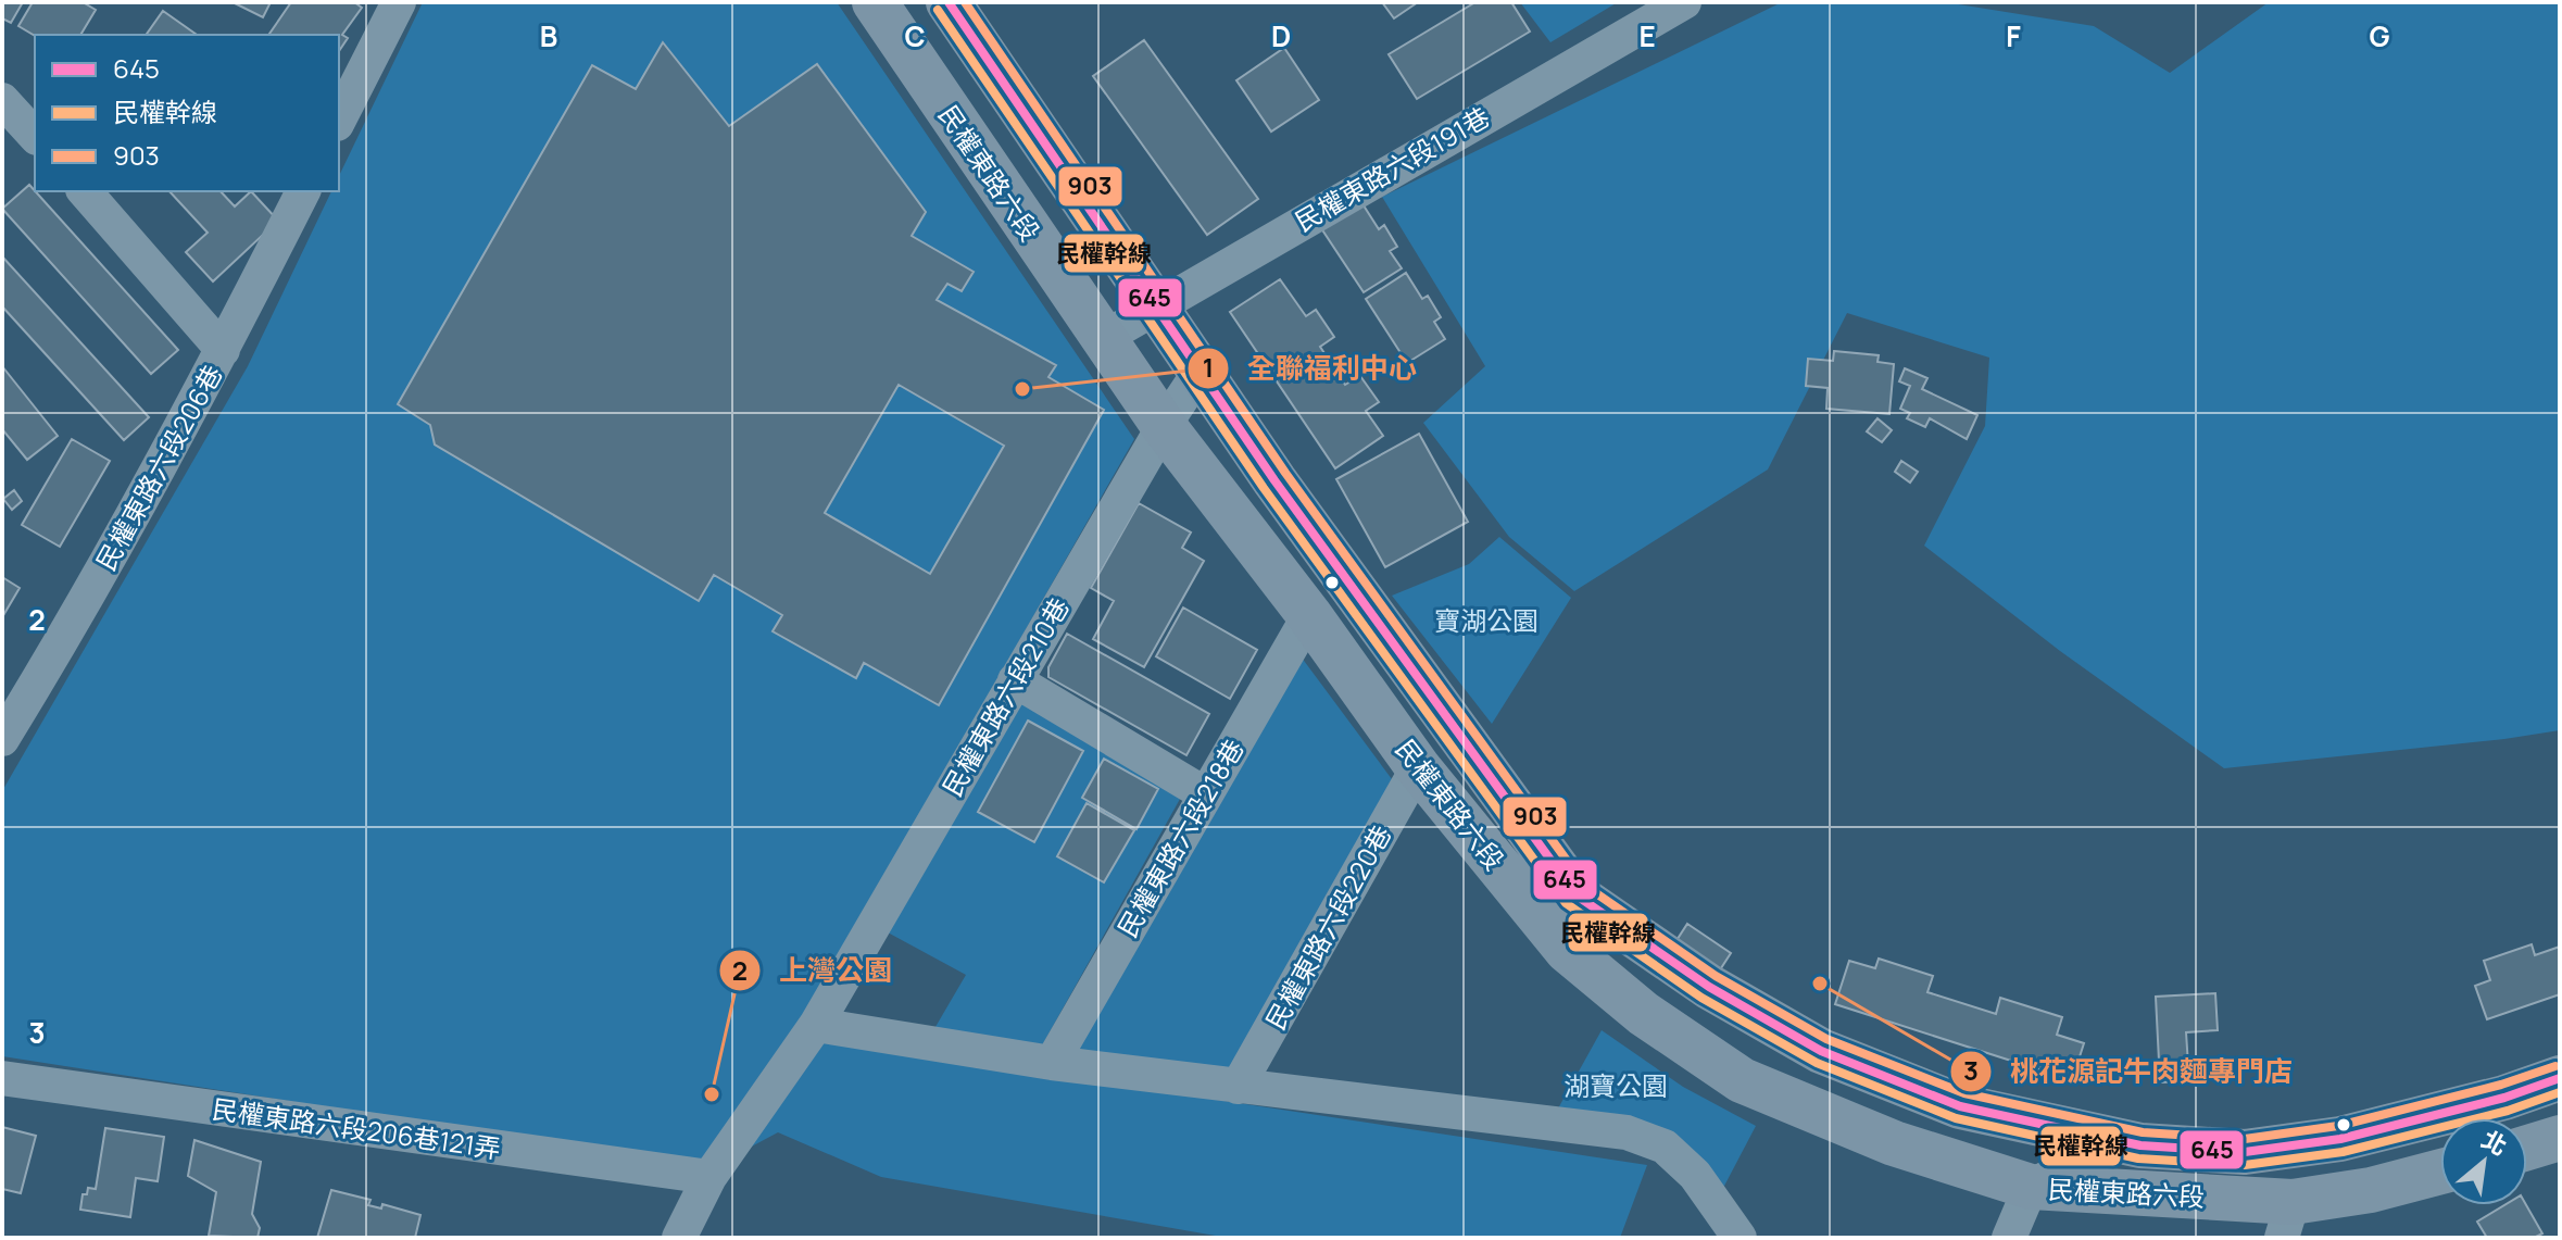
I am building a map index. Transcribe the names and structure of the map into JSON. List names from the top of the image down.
{
  "streets": {
    "main road": ["民權東路六段"],
    "street": [
      "民權東路六段191巷",
      "民權東路六段206巷",
      "民權東路六段210巷",
      "民權東路六段218巷",
      "民權東路六段220巷",
      "民權東路六段206巷121弄"
    ]
  },
  "crossings": [
    ["民權東路六段191巷", "民權東路六段"],
    ["民權東路六段", "民權東路六段210巷"],
    ["民權東路六段", "民權東路六段218巷"],
    ["民權東路六段", "民權東路六段220巷"],
    ["民權東路六段210巷", "民權東路六段206巷121弄"]
  ],
  "parks": ["寶湖公園", "湖寶公園"],
  "places": ["全聯福利中心", "桃花源記牛肉麵專門店", "上灣公園"],
  "lines": ["transit line 645", "transit line 903", "transit line 民權幹線"],
  "legend": ["645", "民權幹線", "903"],
  "north": "top right",
  "grid": {
    "columns": [
      "B",
      "C",
      "D",
      "E",
      "F",
      "G"
    ],
    "rows": ["2", "3"]
  }
}
